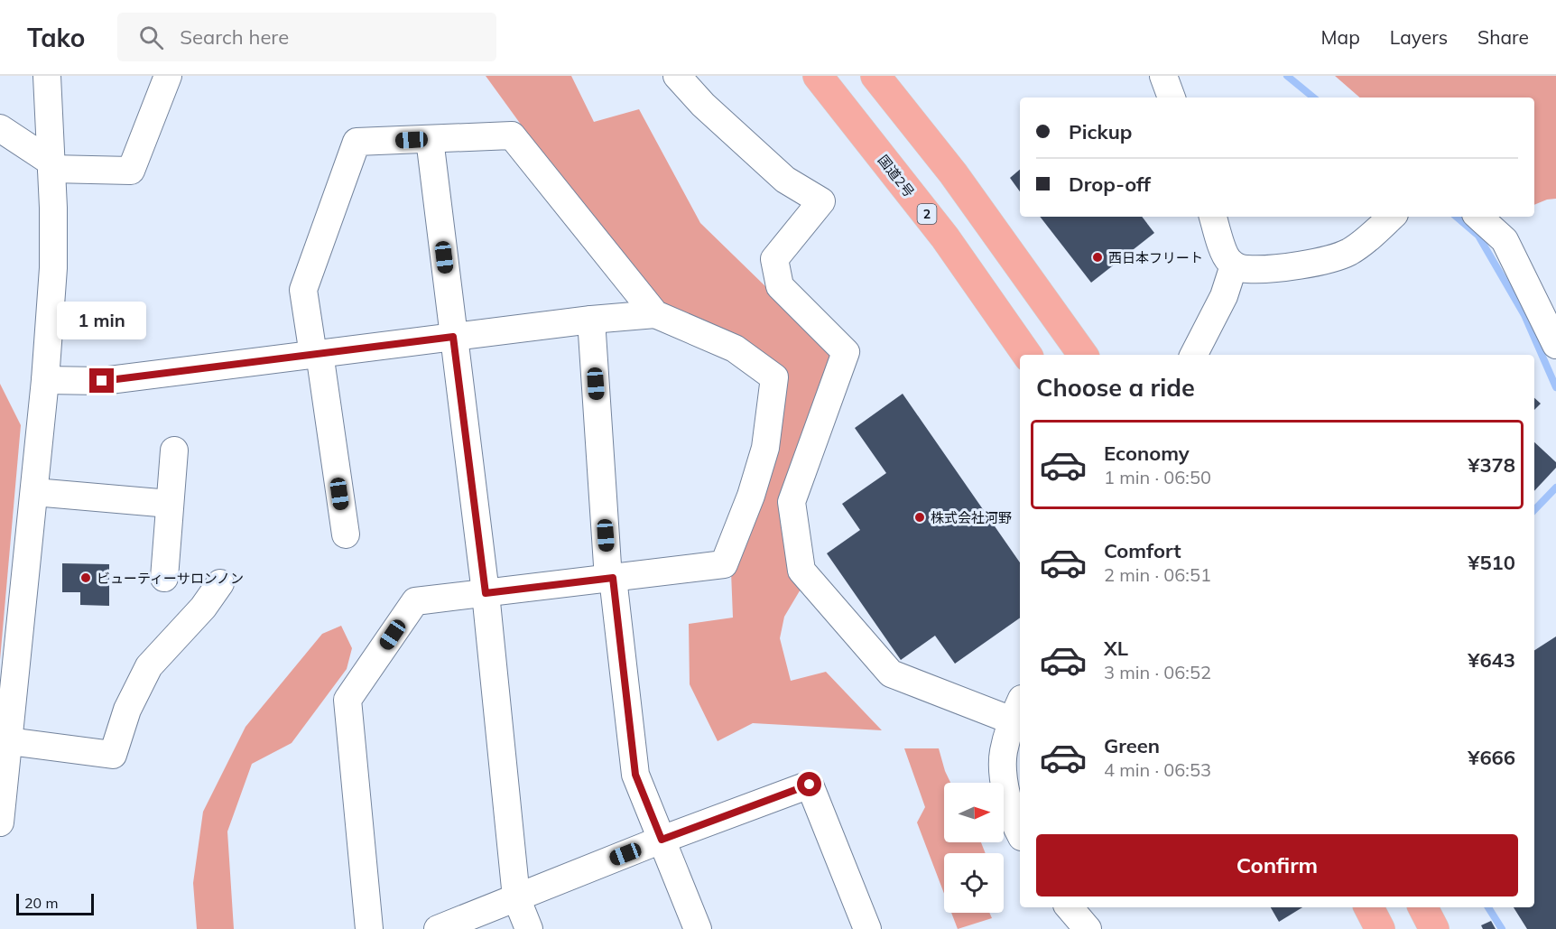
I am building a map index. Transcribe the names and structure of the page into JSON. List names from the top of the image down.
{
  "streets": {
    "highway": ["国道2号", "2"]
  },
  "places": ["西日本フリート", "株式会社河野", "ビューティーサロンノン"],
  "scale_bar": "20 m",
  "north": "right",
  "page": {
    "header": "Tako",
    "search": "Search here",
    "nav": ["Map", "Layers", "Share"],
    "banner": ["Pickup", "Drop-off"],
    "bubble": "1 min",
    "heading": "Choose a ride",
    "list": [
      {
        "name": "Economy",
        "note": "1 min · 06:50",
        "value": "¥378"
      },
      {
        "name": "Comfort",
        "note": "2 min · 06:51",
        "value": "¥510"
      },
      {
        "name": "XL",
        "note": "3 min · 06:52",
        "value": "¥643"
      },
      {
        "name": "Green",
        "note": "4 min · 06:53",
        "value": "¥666"
      }
    ],
    "buttons": "Confirm",
    "scale": "20 m"
  }
}
